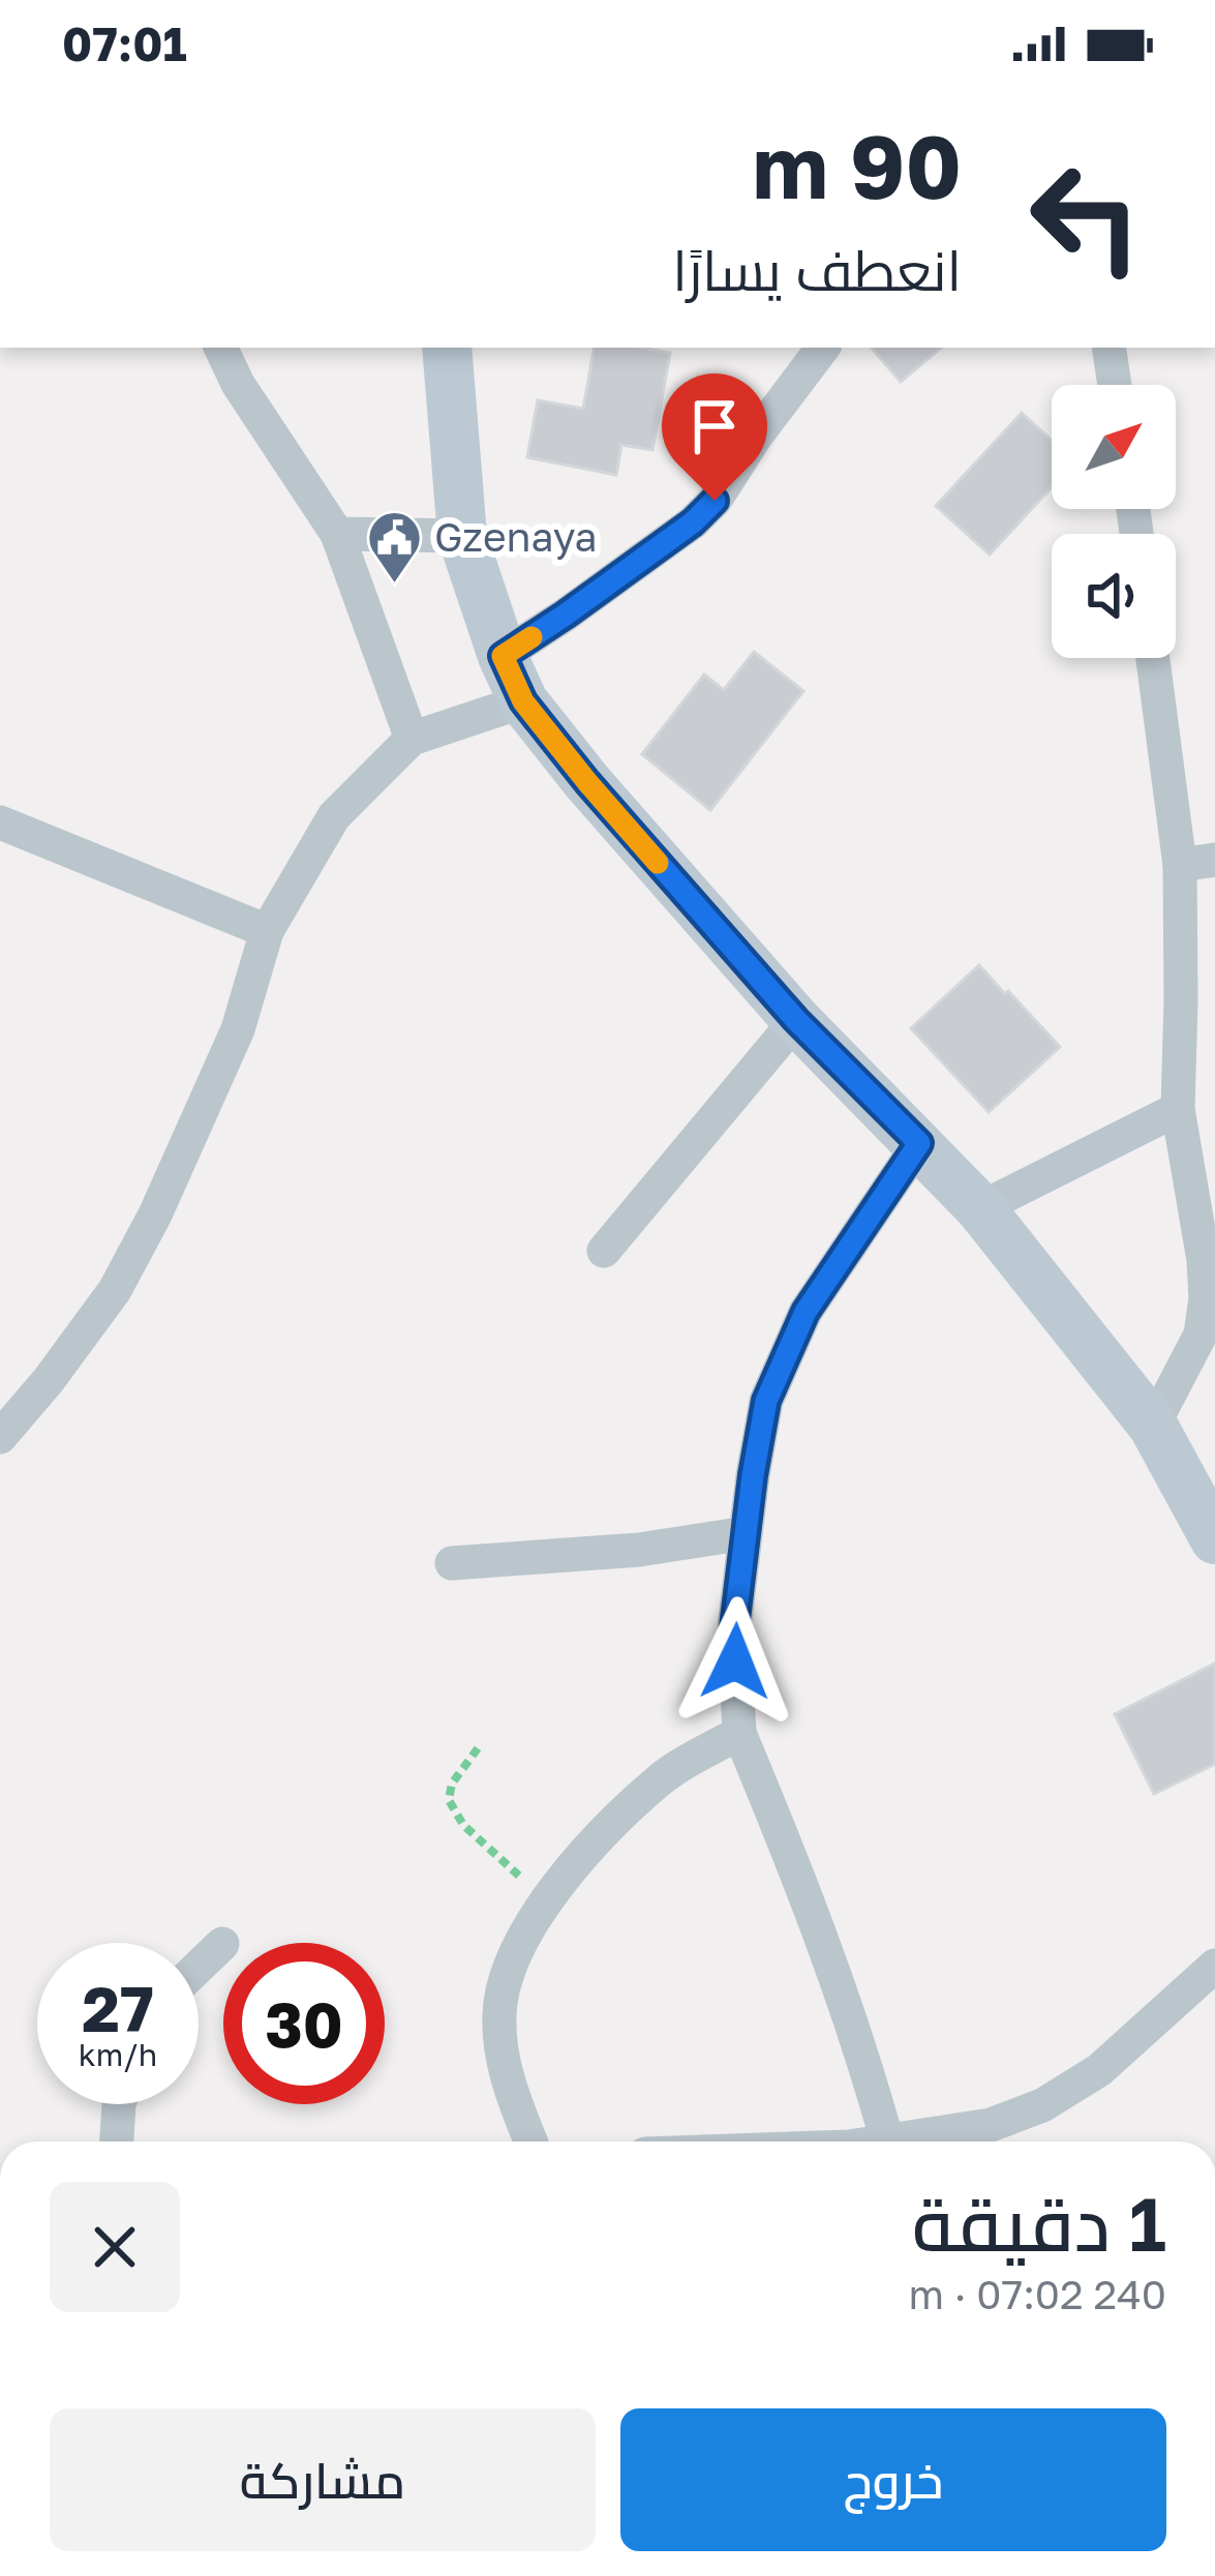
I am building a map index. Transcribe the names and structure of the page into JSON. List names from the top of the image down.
{
  "places": {
    "public building": ["Gzenaya"]
  },
  "north": "top right",
  "page": {
    "status": "07:01",
    "turn": ["90 m", "انعطف يسارًا"],
    "speed": "27 km/h",
    "limit": "30",
    "heading": ["1 دقيقة", "240 m · 07:02"],
    "buttons": ["خروج", "مشاركة"]
  }
}
